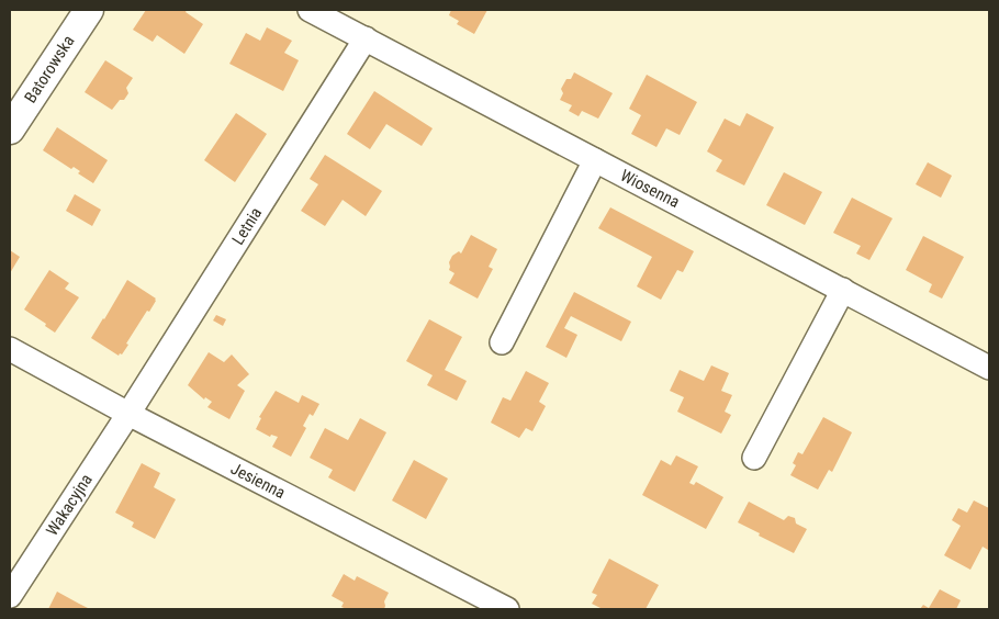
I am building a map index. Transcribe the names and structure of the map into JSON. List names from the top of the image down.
{
  "streets": {
    "street": [
      "Batorowska",
      "Wiosenna",
      "Letnia",
      "Jesienna",
      "Wakacyjna"
    ]
  },
  "crossings": [
    ["Wiosenna", "Letnia"],
    ["Letnia", "Jesienna"],
    ["Letnia", "Wakacyjna"],
    ["Jesienna", "Wakacyjna"]
  ]
}
